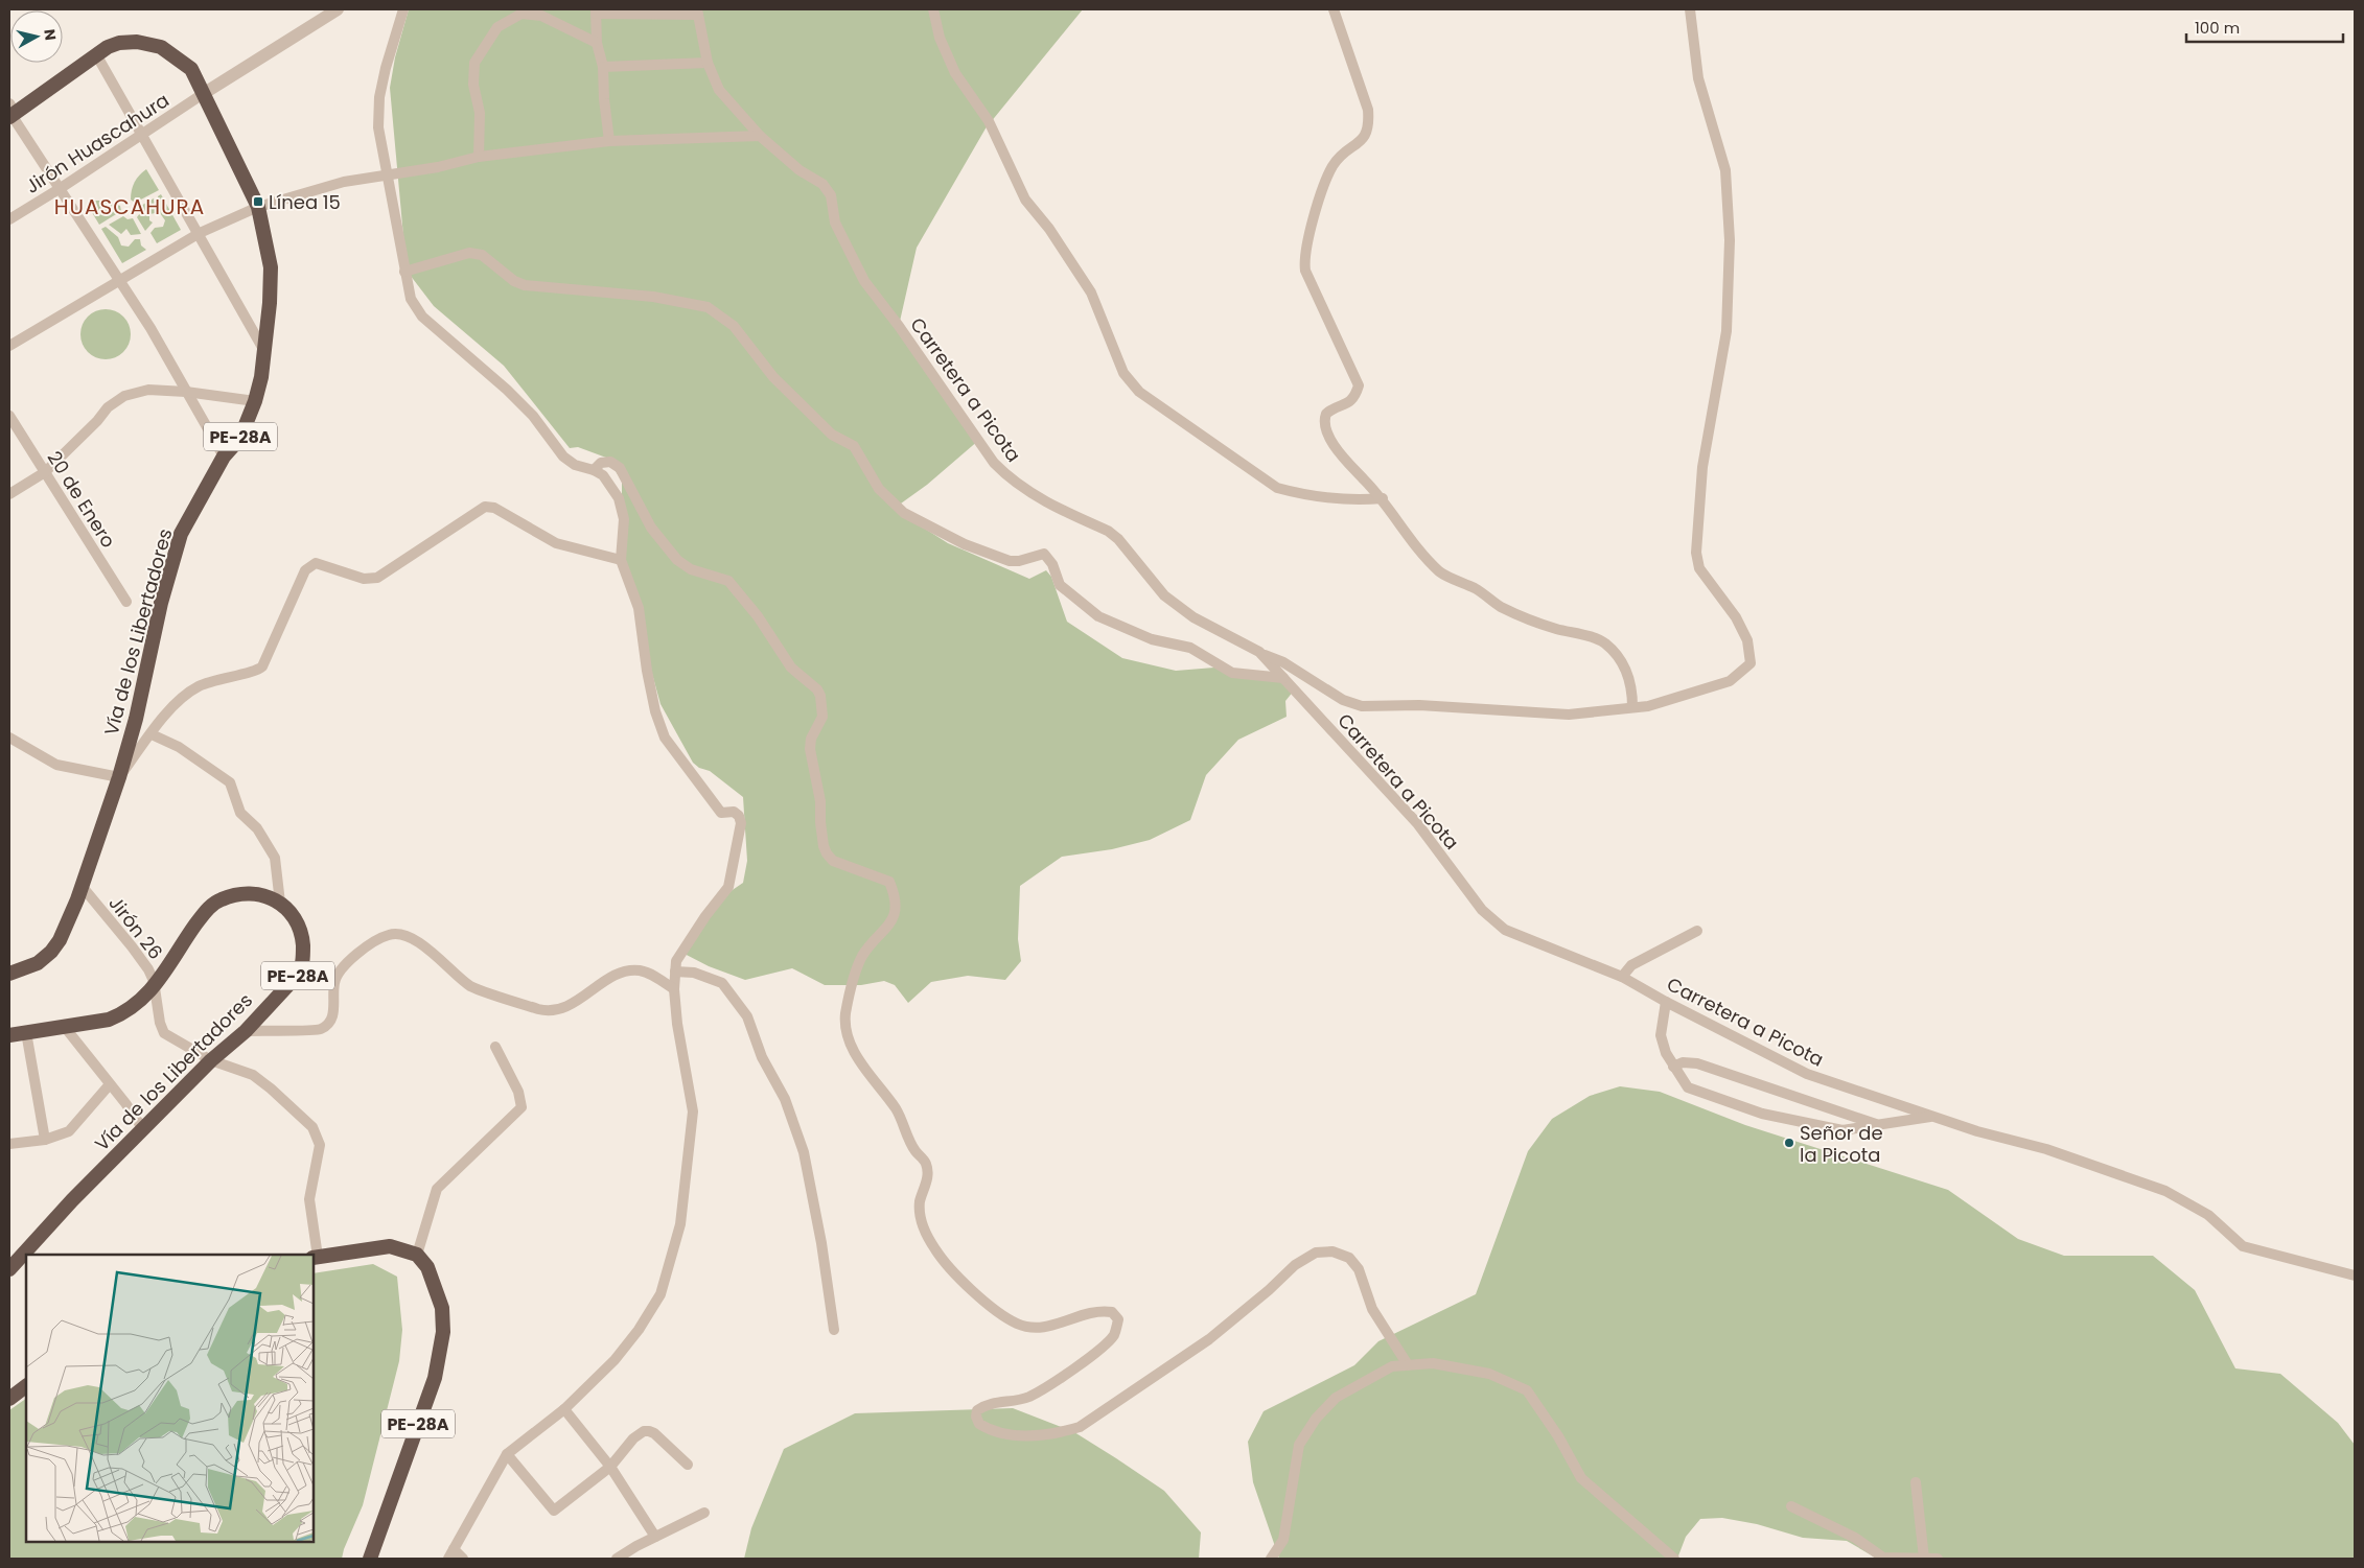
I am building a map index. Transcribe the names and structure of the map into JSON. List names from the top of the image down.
{
  "streets": {
    "highway": ["PE-28A", "Vía de los Libertadores"],
    "street": [
      "Jirón Huascahura",
      "Carretera a Picota",
      "20 de Enero",
      "Jirón 26"
    ]
  },
  "crossings": [
    ["Jirón Huascahura", "Vía de los Libertadores"],
    ["Vía de los Libertadores", "Jirón 26"]
  ],
  "districts": ["HUASCAHURA"],
  "places": {
    "transit": ["Línea 15"],
    "other": ["Señor de la Picota"]
  },
  "scale_bar": "100 m",
  "north": "right"
}
